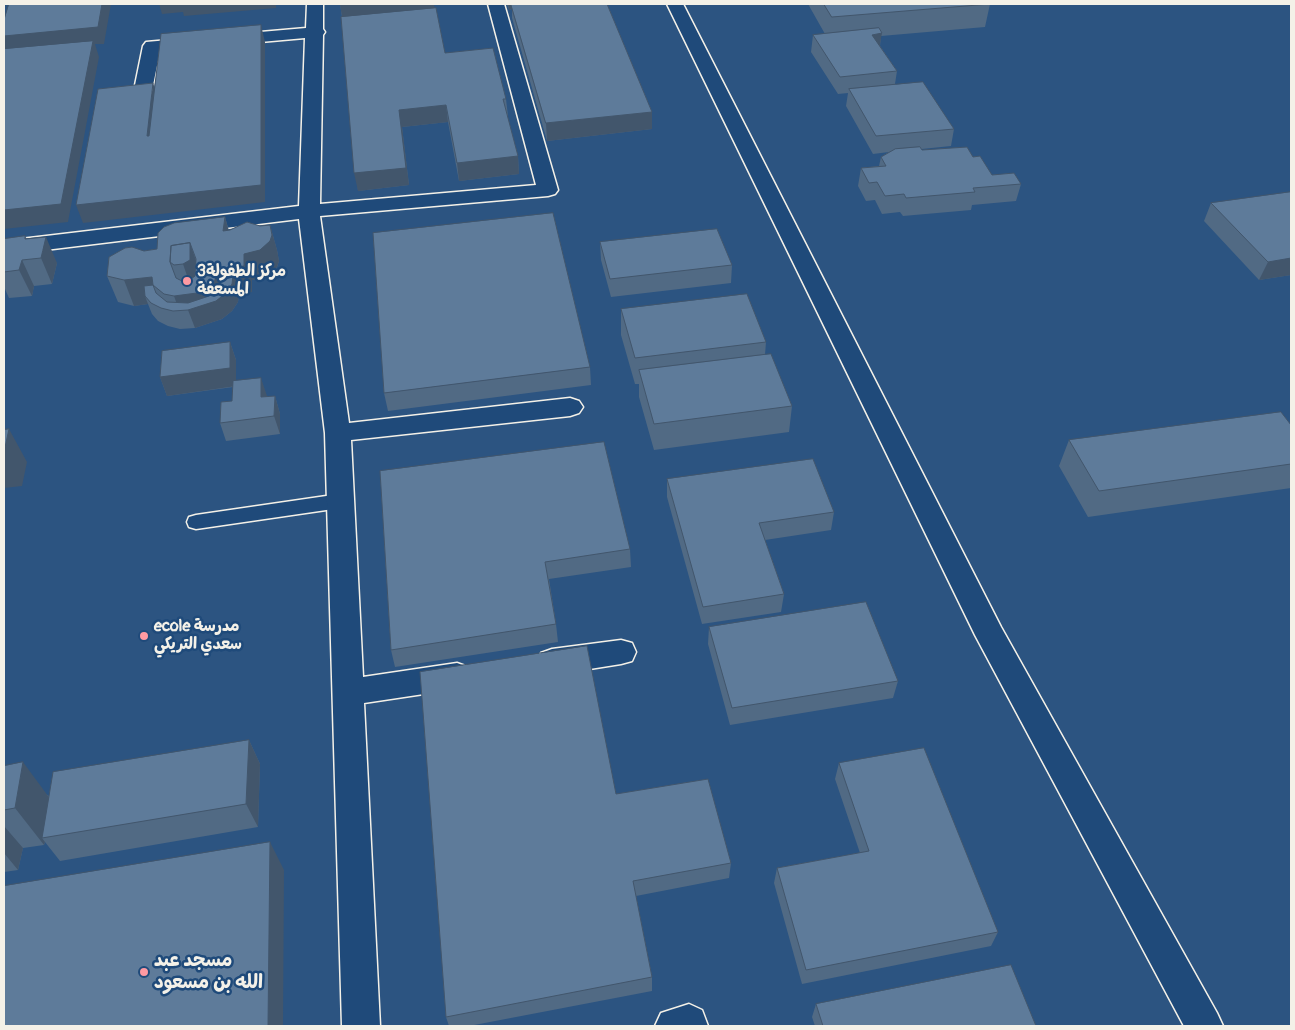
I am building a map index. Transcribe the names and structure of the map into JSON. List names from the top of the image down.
{
  "places": ["3مركز الطفولة المسعفة", "ecole مدرسة سعدي التريكي", "مسجد عبد الله بن مسعود"]
}
